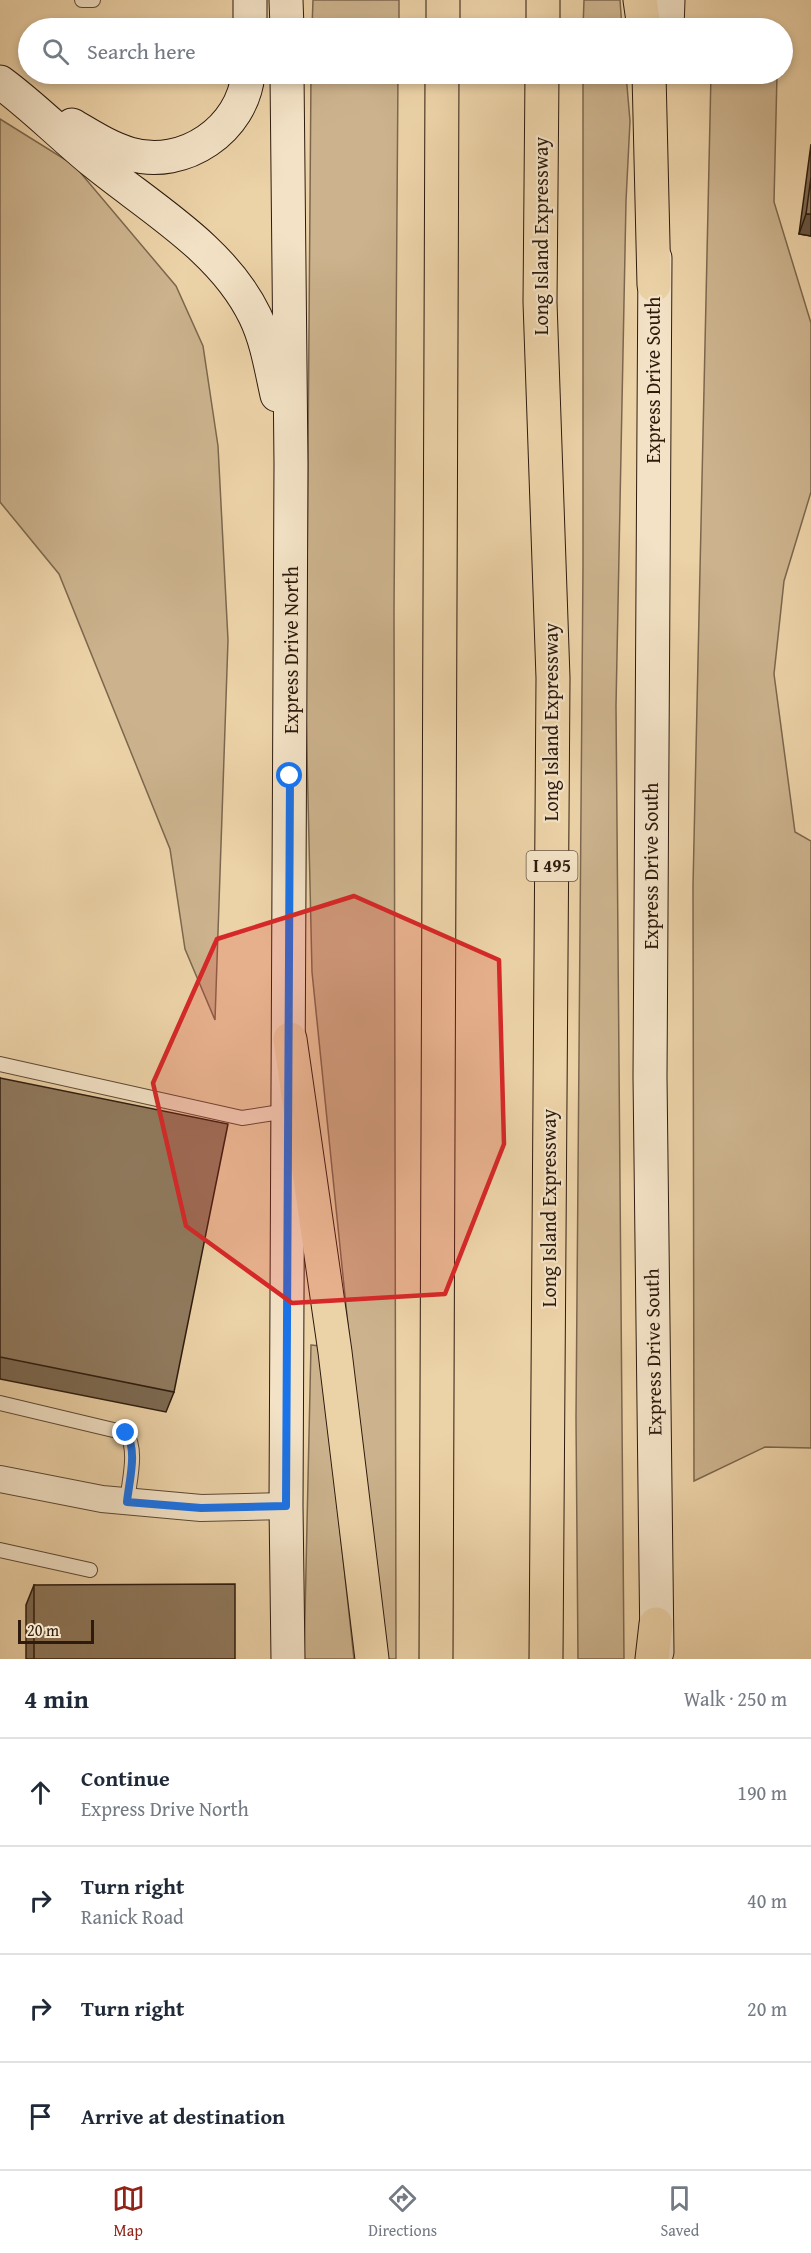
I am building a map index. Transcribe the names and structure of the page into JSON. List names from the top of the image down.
{
  "streets": {
    "highway": ["Long Island Expressway", "I 495"],
    "main road": ["Express Drive South", "Express Drive North"]
  },
  "scale_bar": "20 m",
  "page": {
    "search": "Search here",
    "scale": "20 m",
    "heading": ["4 min", "Walk · 250 m"],
    "list": [
      ["Continue", "Express Drive North", "190 m"],
      ["Turn right", "Ranick Road", "40 m"],
      ["Turn right", "20 m"],
      "Arrive at destination"
    ],
    "nav": ["Map", "Directions", "Saved"]
  }
}
